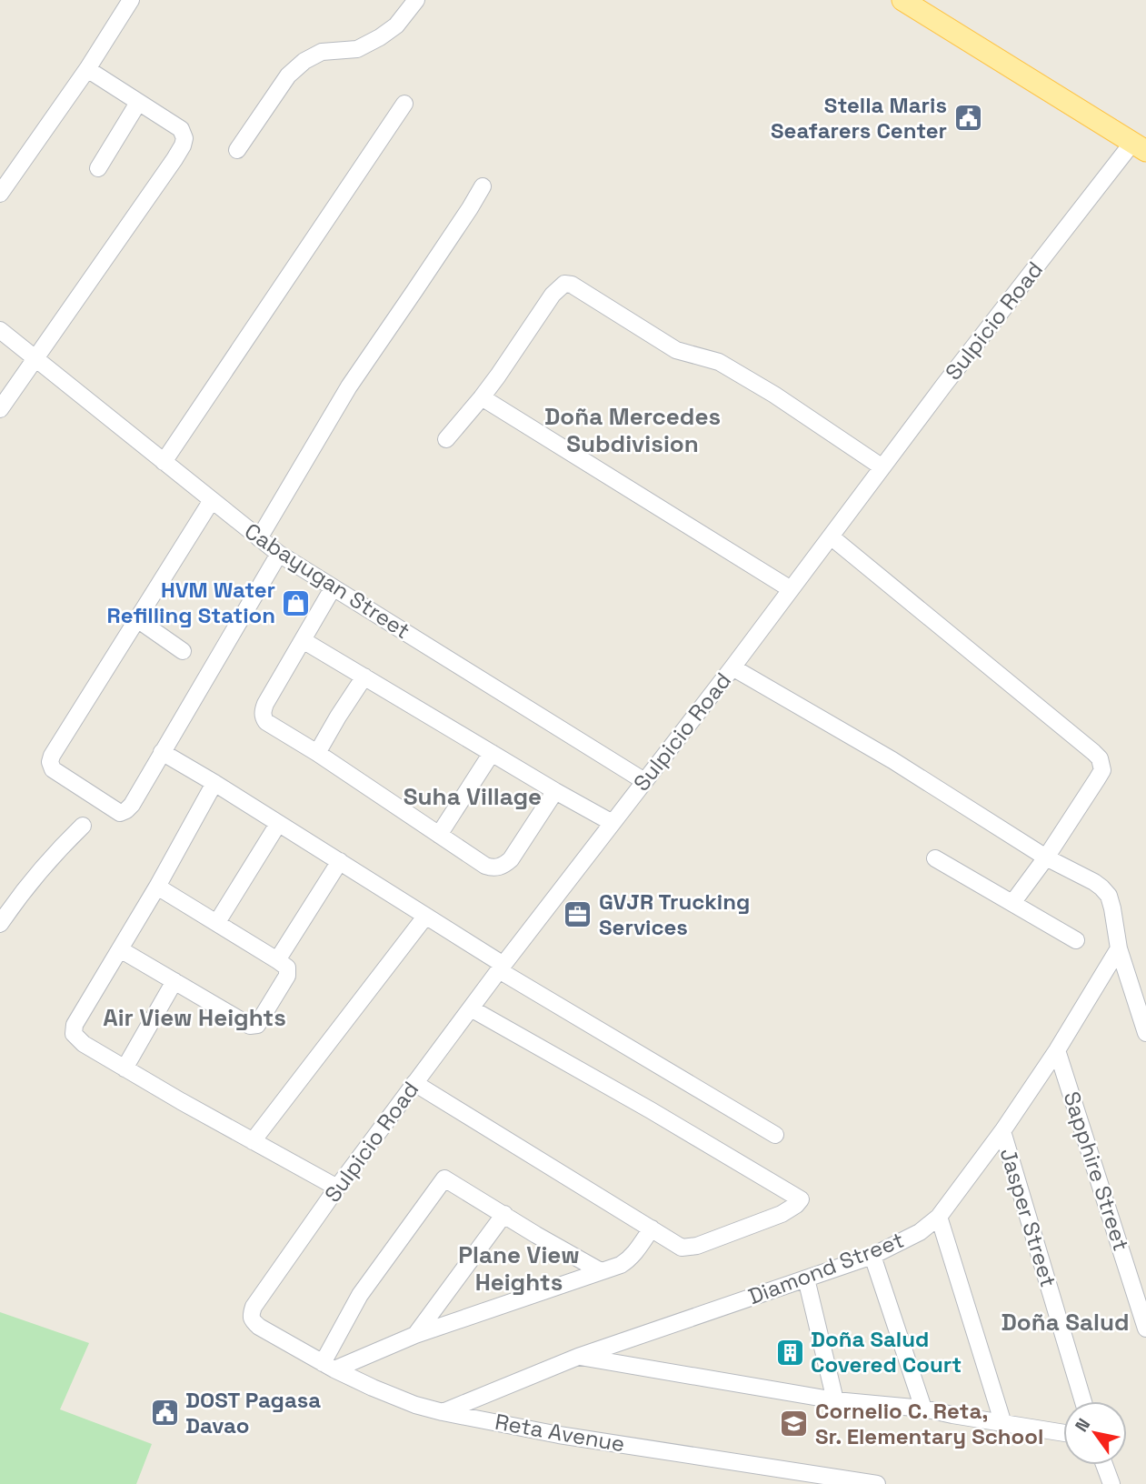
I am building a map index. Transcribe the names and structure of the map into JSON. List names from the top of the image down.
{
  "streets": {
    "street": [
      "Sulpicio Road",
      "Cabayugan Street",
      "Sapphire Street",
      "Jasper Street",
      "Diamond Street",
      "Reta Avenue"
    ]
  },
  "crossings": [
    ["Sulpicio Road", "Cabayugan Street"],
    ["Sulpicio Road", "Reta Avenue"],
    ["Sapphire Street", "Diamond Street"],
    ["Jasper Street", "Diamond Street"],
    ["Diamond Street", "Reta Avenue"]
  ],
  "districts": [
    "Doña Mercedes Subdivision",
    "Suha Village",
    "Air View Heights",
    "Plane View Heights",
    "Doña Salud"
  ],
  "places": {
    "public building": ["Stella Maris Seafarers Center", "DOST Pagasa Davao"],
    "shop": ["HVM Water Refilling Station"],
    "office": ["GVJR Trucking Services"],
    "building": ["Doña Salud Covered Court"],
    "school or university": ["Cornelio C. Reta, Sr. Elementary School"]
  },
  "north": "top left"
}
